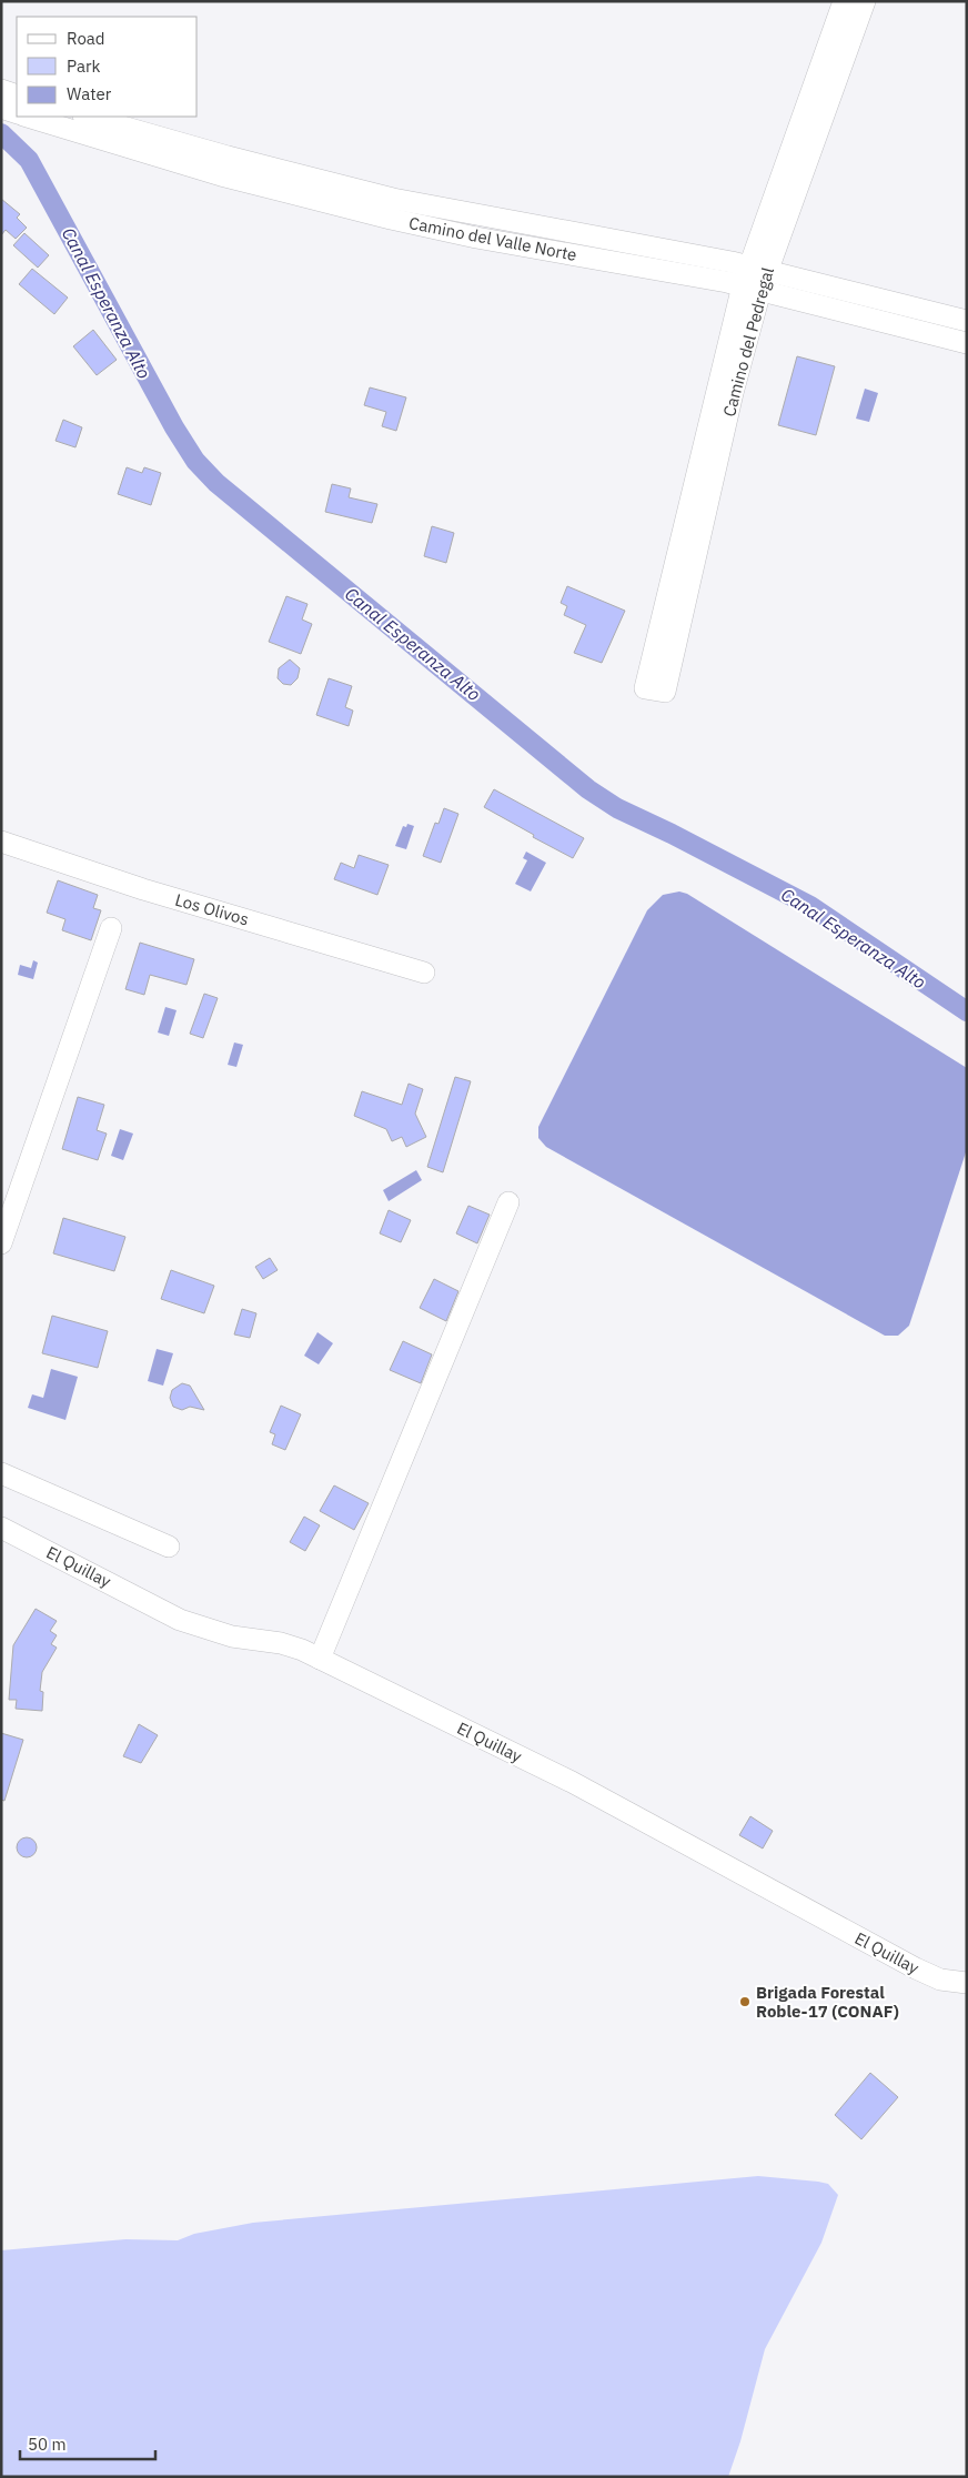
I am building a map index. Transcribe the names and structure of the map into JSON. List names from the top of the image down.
{
  "streets": {
    "street": [
      "Camino del Valle Norte",
      "Camino del Pedregal",
      "Los Olivos",
      "El Quillay"
    ]
  },
  "crossings": [
    ["Camino del Valle Norte", "Camino del Pedregal"]
  ],
  "water": ["Canal Esperanza Alto"],
  "places": ["Brigada Forestal Roble-17 (CONAF)"],
  "legend": ["Road", "Park", "Water"],
  "scale_bar": "50 m"
}
